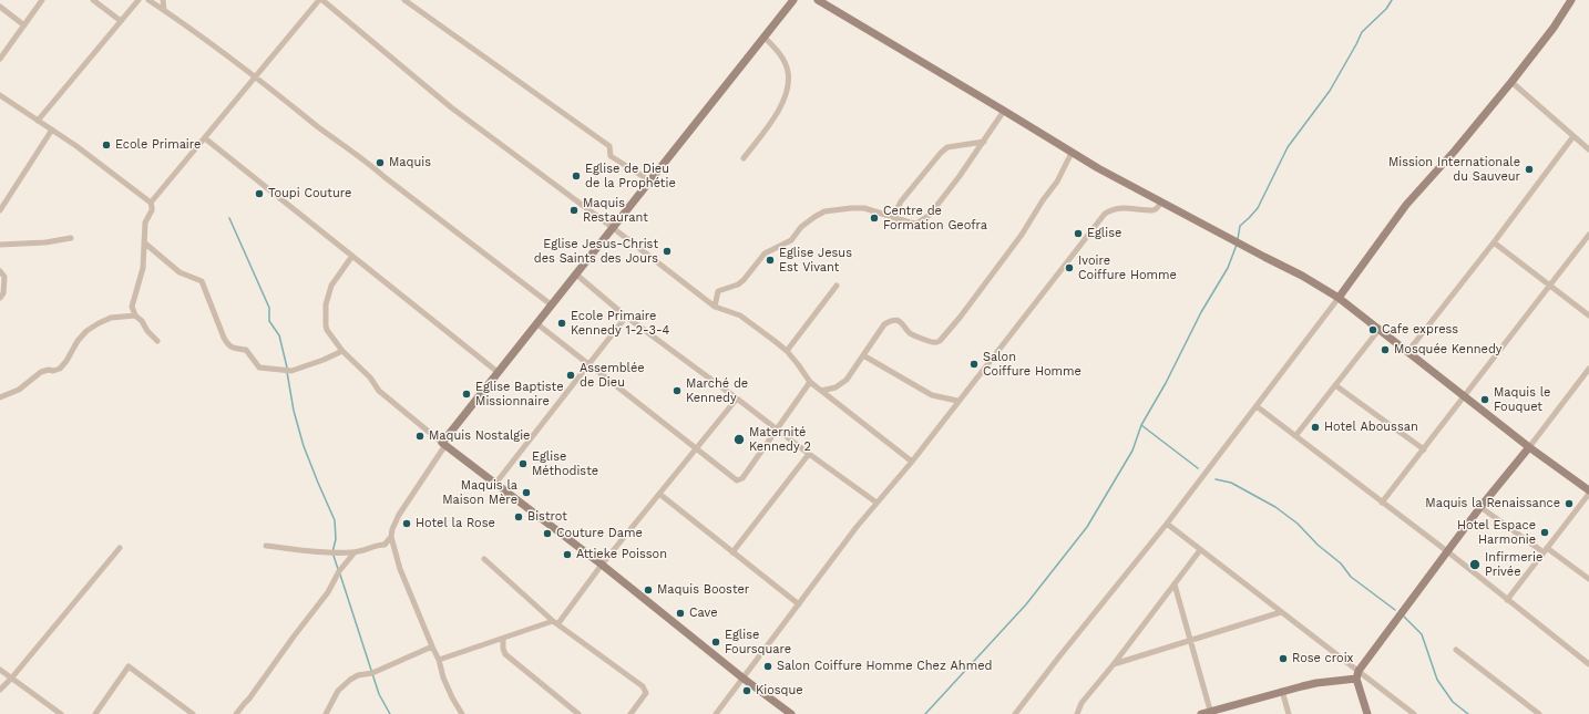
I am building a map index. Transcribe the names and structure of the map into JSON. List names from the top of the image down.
{
  "places": [
    "Ecole Primaire",
    "Maquis",
    "Mission Internationale du Sauveur",
    "Eglise de Dieu de la Prophétie",
    "Toupi Couture",
    "Maquis Restaurant",
    "Centre de Formation Geofra",
    "Eglise",
    "Eglise Jesus-Christ des Saints des Jours",
    "Eglise Jesus Est Vivant",
    "Ivoire Coiffure Homme",
    "Ecole Primaire Kennedy 1-2-3-4",
    "Cafe express",
    "Mosquée Kennedy",
    "Salon Coiffure Homme",
    "Assemblée de Dieu",
    "Marché de Kennedy",
    "Eglise Baptiste Missionnaire",
    "Maquis le Fouquet",
    "Hotel Aboussan",
    "Maquis Nostalgie",
    "Maternité Kennedy 2",
    "Eglise Méthodiste",
    "Maquis la Maison Mère",
    "Maquis la Renaissance",
    "Bistrot",
    "Hotel la Rose",
    "Hotel Espace Harmonie",
    "Couture Dame",
    "Attieke Poisson",
    "Infirmerie Privée",
    "Maquis Booster",
    "Cave",
    "Eglise Foursquare",
    "Rose croix",
    "Salon Coiffure Homme Chez Ahmed",
    "Kiosque"
  ]
}
